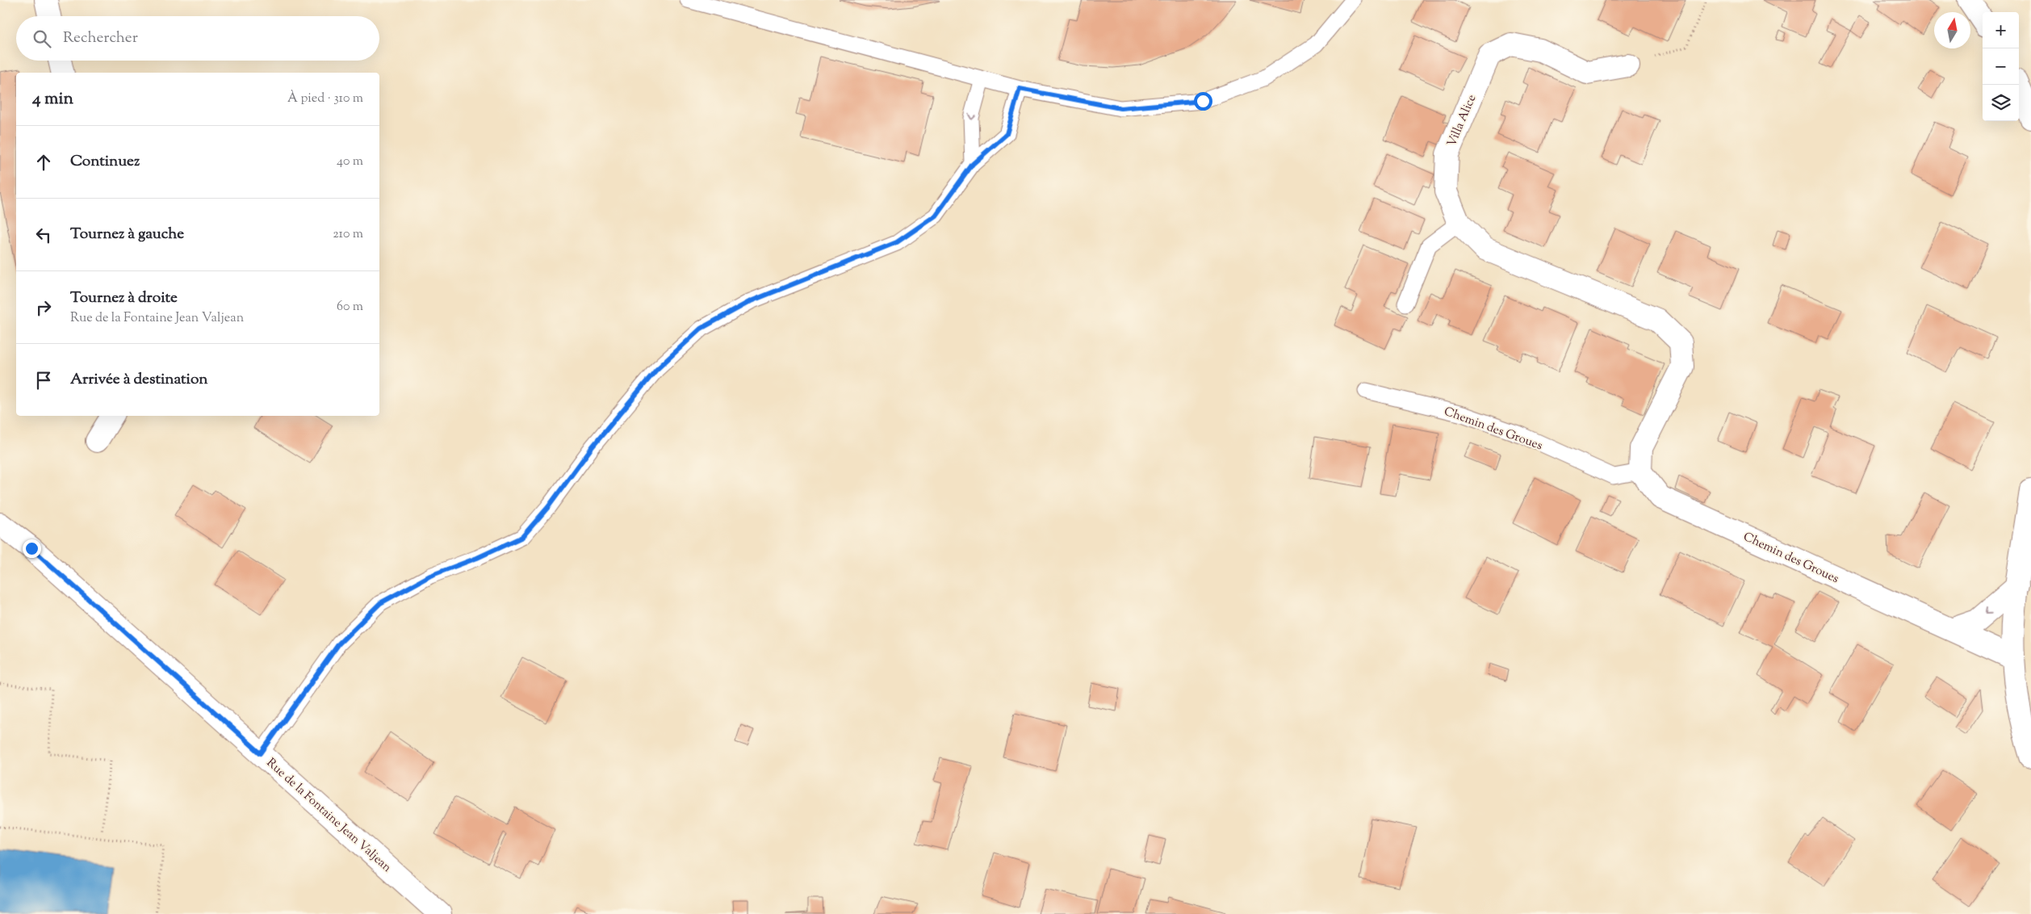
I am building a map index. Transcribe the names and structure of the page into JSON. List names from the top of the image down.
{
  "streets": {
    "street": ["Villa Alice", "Chemin des Groues", "Rue de la Fontaine Jean Valjean"]
  },
  "crossings": [
    ["Villa Alice", "Chemin des Groues"]
  ],
  "north": "top",
  "page": {
    "map_buttons": ["+", "−"],
    "search": "Rechercher",
    "heading": ["4 min", "À pied · 310 m"],
    "list": [
      ["Continuez", "40 m"],
      ["Tournez à gauche", "210 m"],
      ["Tournez à droite", "Rue de la Fontaine Jean Valjean", "60 m"],
      "Arrivée à destination"
    ]
  }
}
